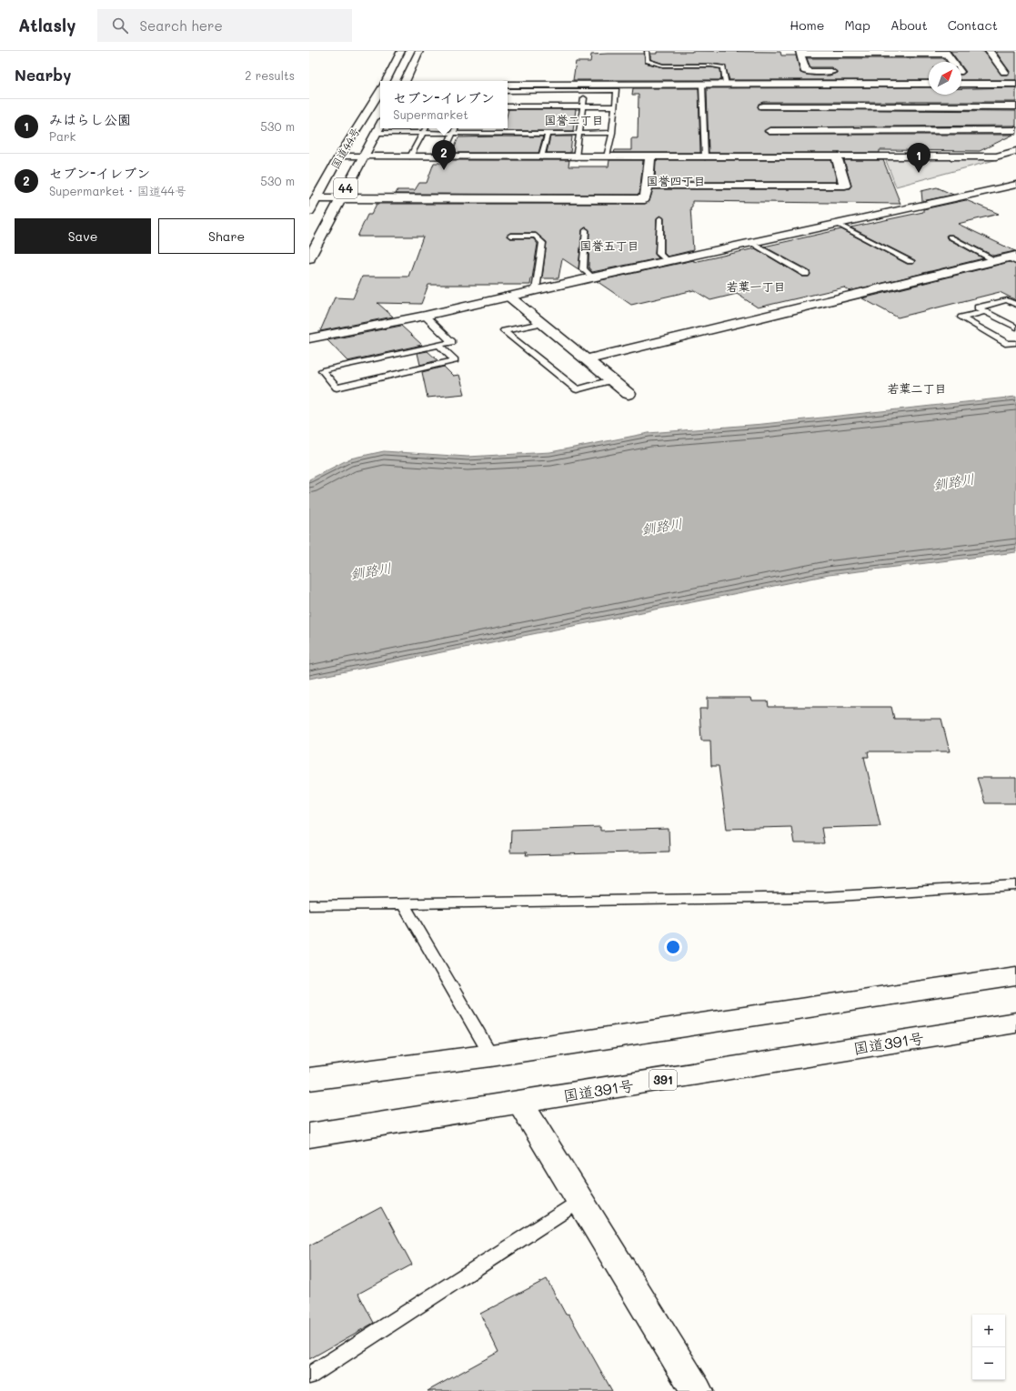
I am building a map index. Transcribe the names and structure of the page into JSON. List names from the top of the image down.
{
  "streets": {
    "main road": [
      "国道44号",
      "44",
      "国道391号",
      "391"
    ]
  },
  "districts": [
    "国誉二丁目",
    "国誉四丁目",
    "国誉五丁目",
    "若葉一丁目",
    "若葉二丁目"
  ],
  "water": ["釧路川"],
  "north": "top right",
  "page": {
    "header": "Atlasly",
    "search": "Search here",
    "nav": [
      "Home",
      "Map",
      "About",
      "Contact"
    ],
    "heading": ["Nearby", "2 results"],
    "popup": ["セブン-イレブン", "Supermarket"],
    "list": [
      {
        "mark": "1",
        "name": "みはらし公園",
        "note": "Park",
        "value": "530 m"
      },
      {
        "mark": "2",
        "name": "セブン-イレブン",
        "note": "Supermarket · 国道44号",
        "value": "530 m"
      }
    ],
    "pins": ["2", "1"],
    "buttons": ["Save", "Share"],
    "map_buttons": ["+", "−"]
  }
}
